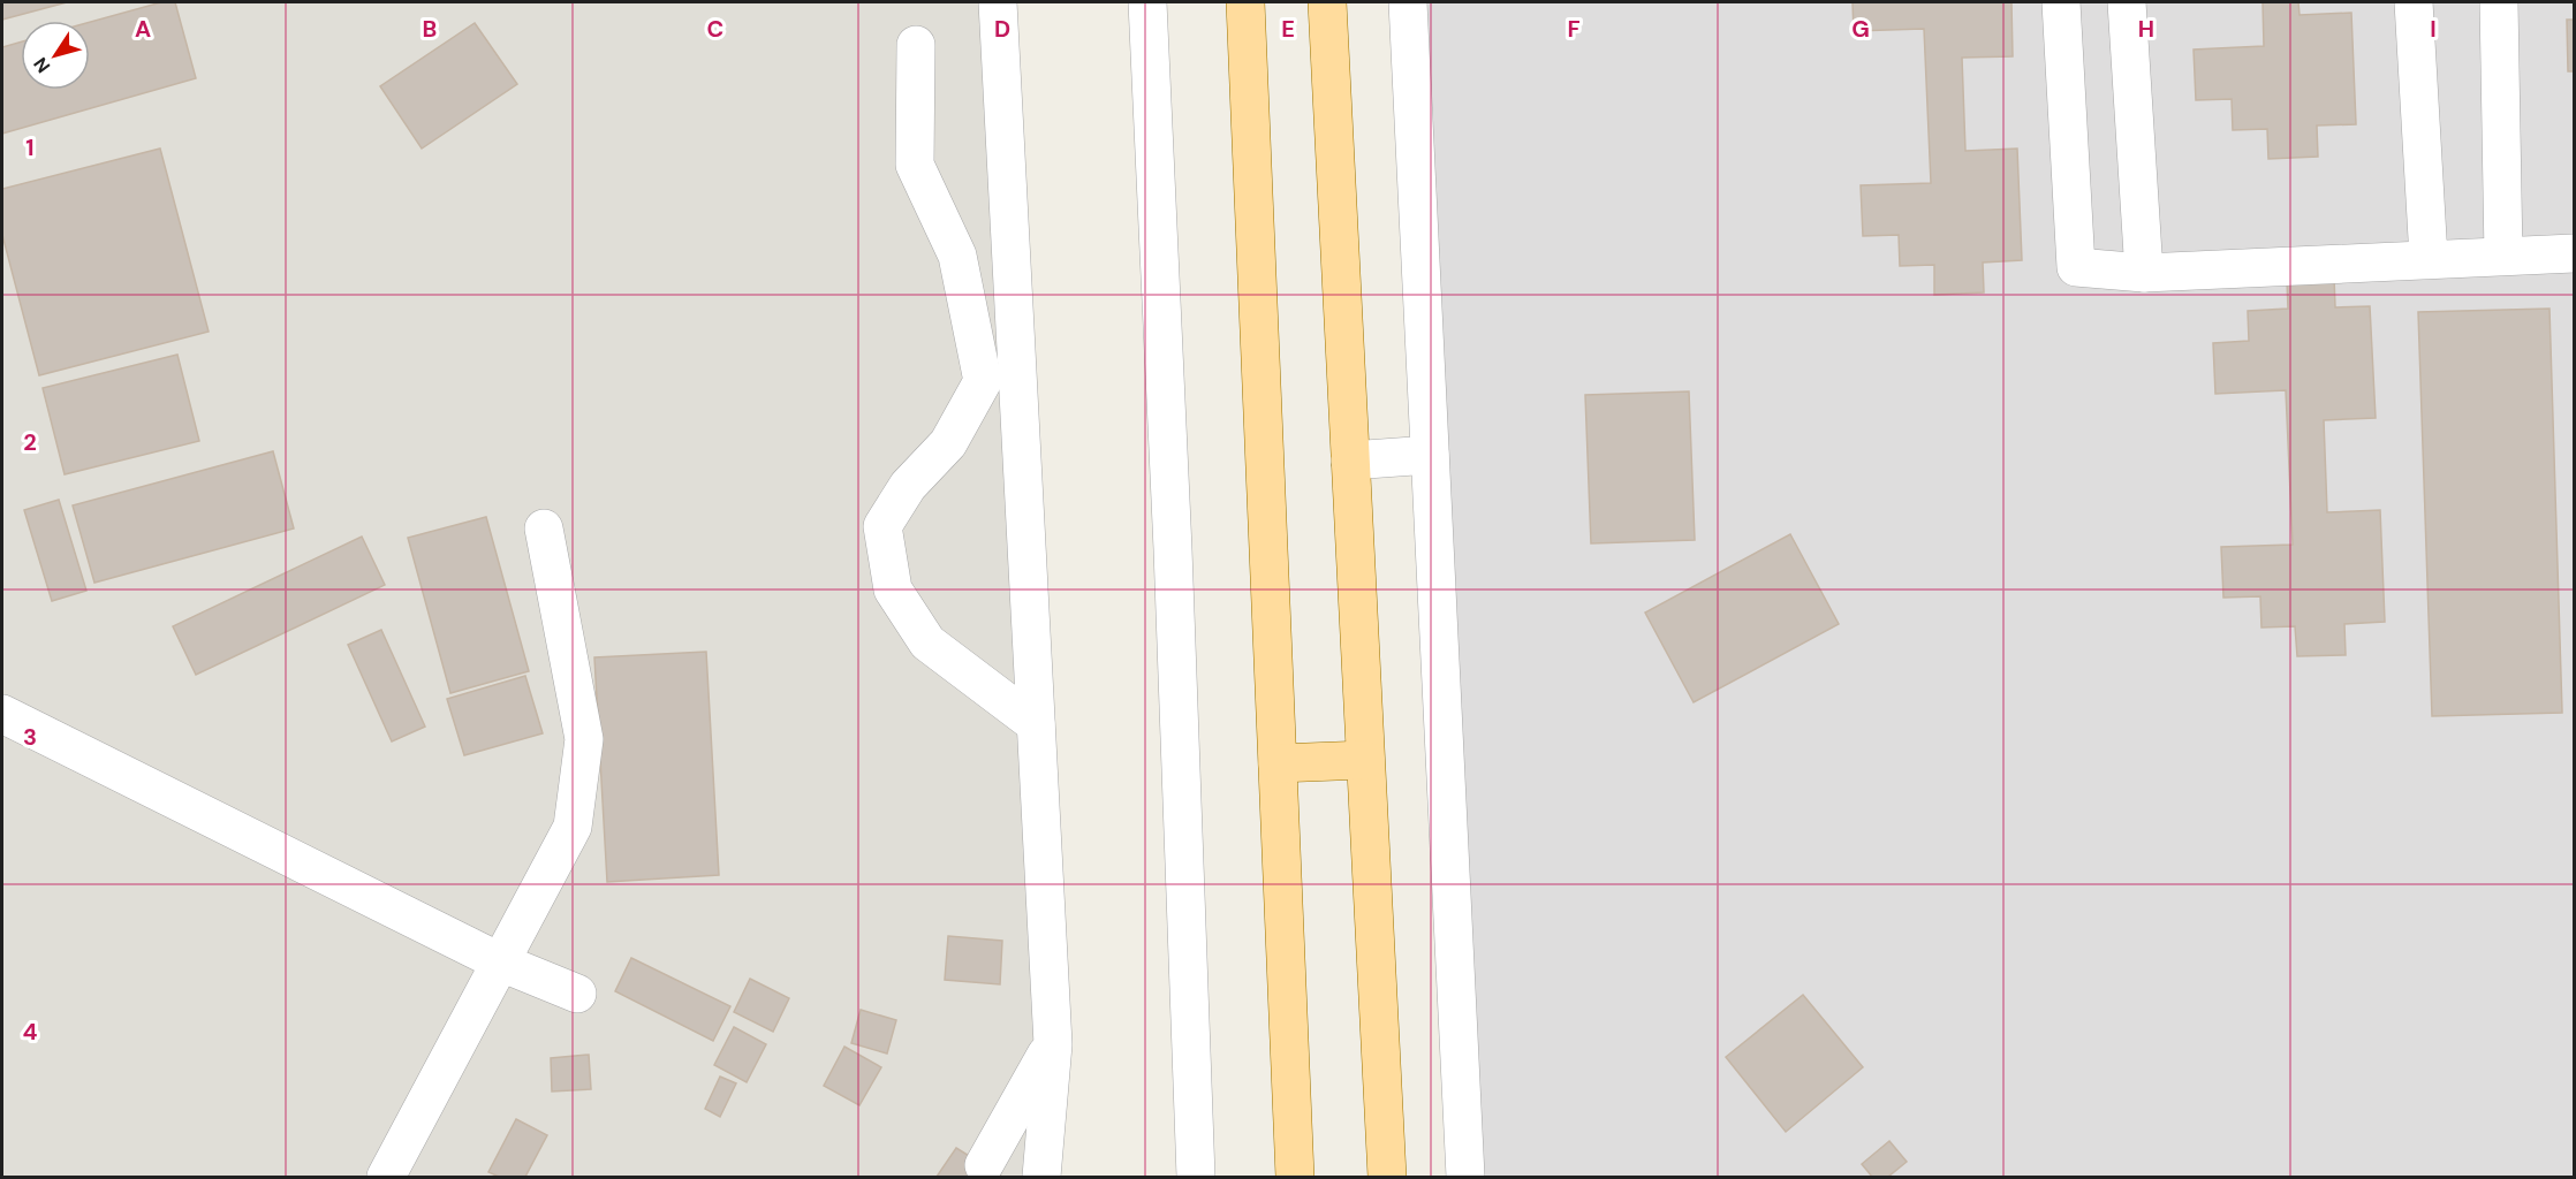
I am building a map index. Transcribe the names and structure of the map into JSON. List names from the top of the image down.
{
  "north": "bottom left",
  "grid": {
    "columns": [
      "A",
      "B",
      "C",
      "D",
      "E",
      "F",
      "G",
      "H",
      "I"
    ],
    "rows": [
      "1",
      "2",
      "3",
      "4"
    ]
  }
}
